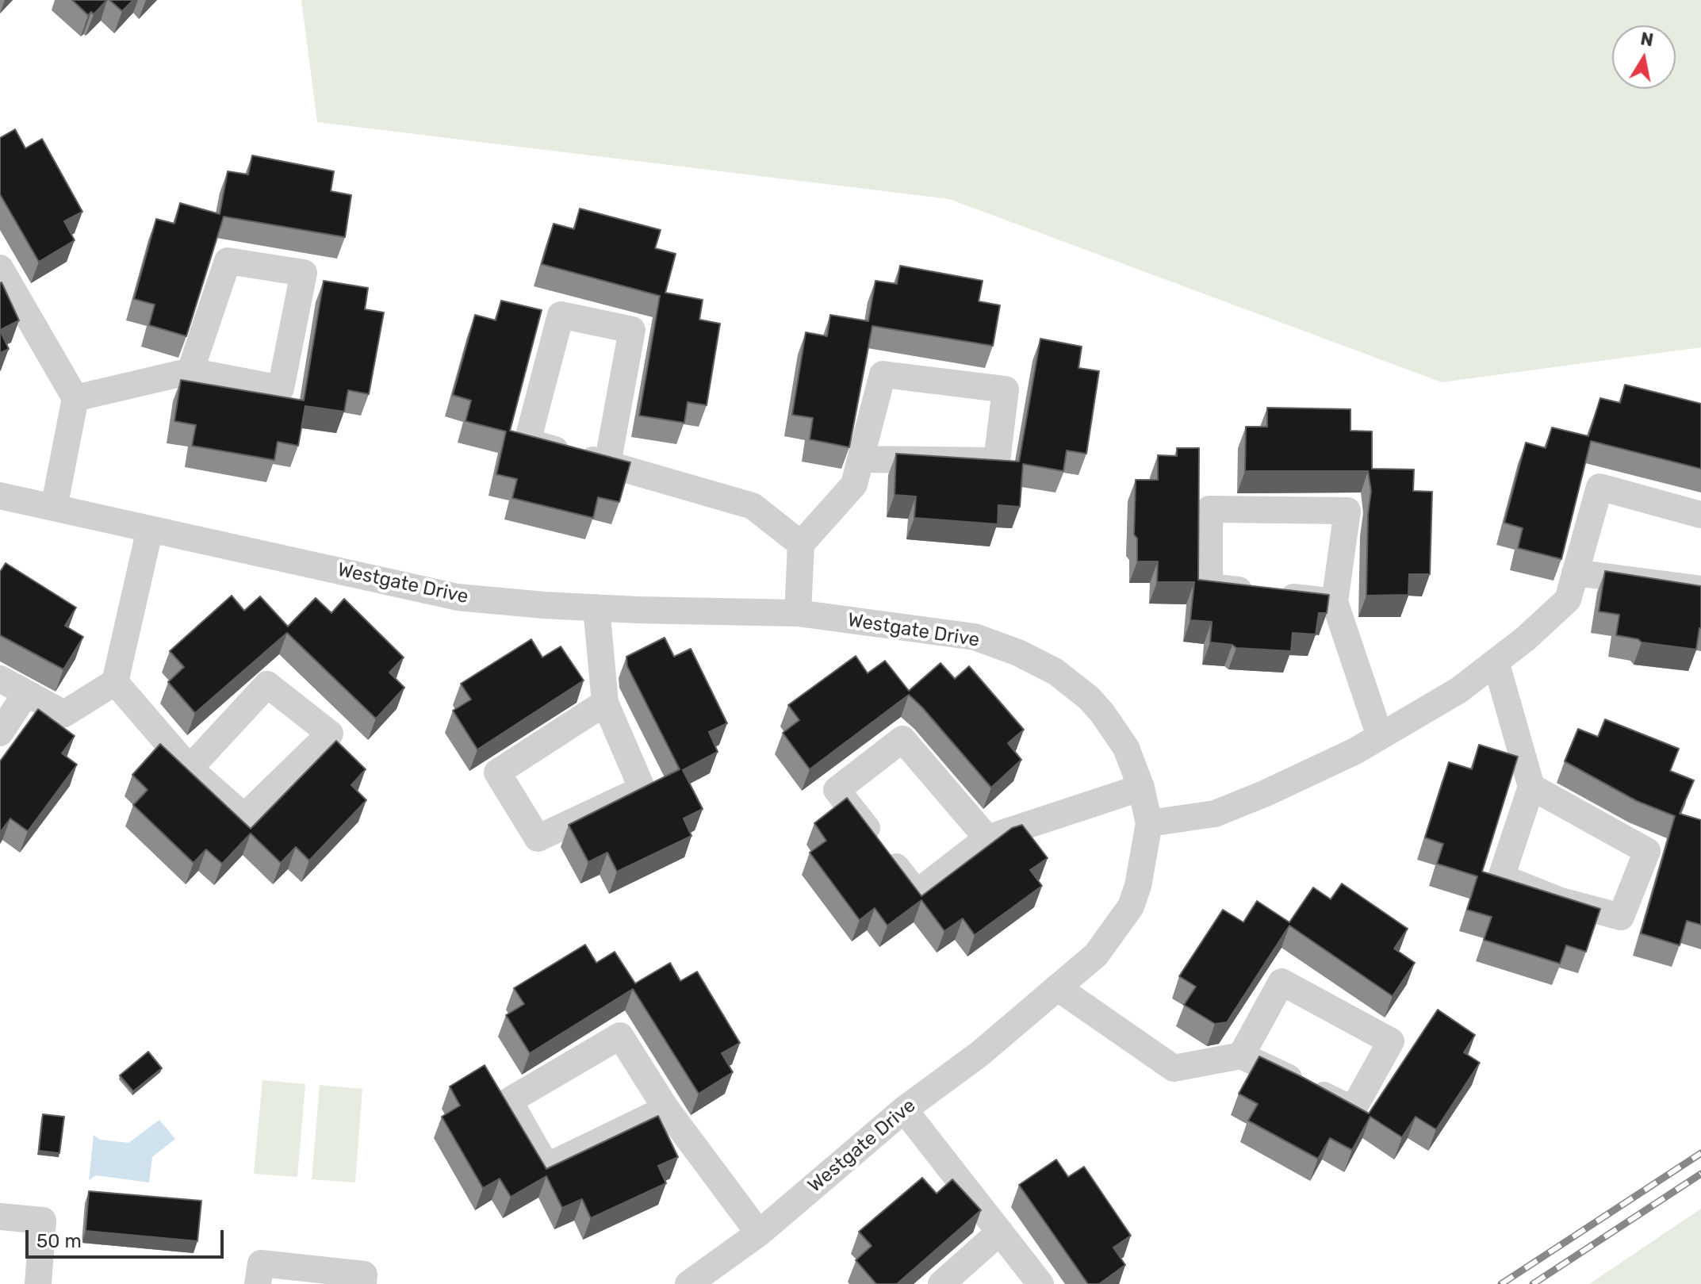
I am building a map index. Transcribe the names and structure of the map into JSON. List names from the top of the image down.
{
  "streets": {
    "street": ["Westgate Drive"]
  },
  "scale_bar": "50 m",
  "north": "top"
}
